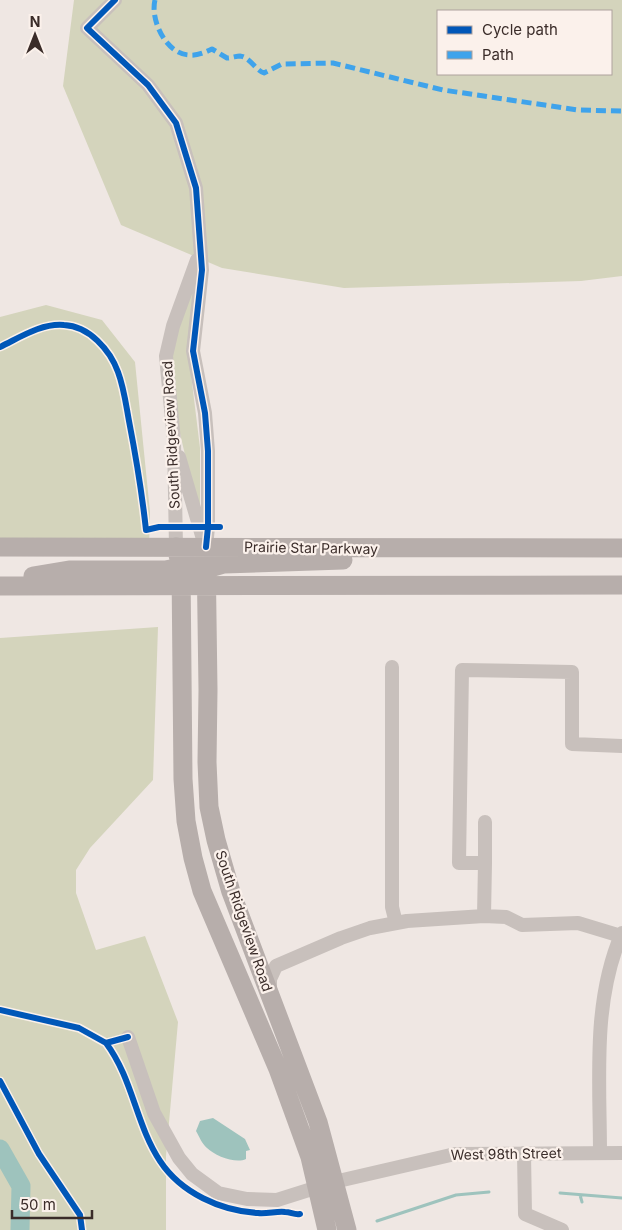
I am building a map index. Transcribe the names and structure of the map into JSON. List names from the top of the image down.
{
  "streets": {
    "main road": ["South Ridgeview Road", "Prairie Star Parkway"],
    "street": ["West 98th Street"]
  },
  "crossings": [
    ["South Ridgeview Road", "Prairie Star Parkway"],
    ["South Ridgeview Road", "West 98th Street"]
  ],
  "legend": ["Cycle path", "Path"],
  "scale_bar": "50 m",
  "north": "top"
}
